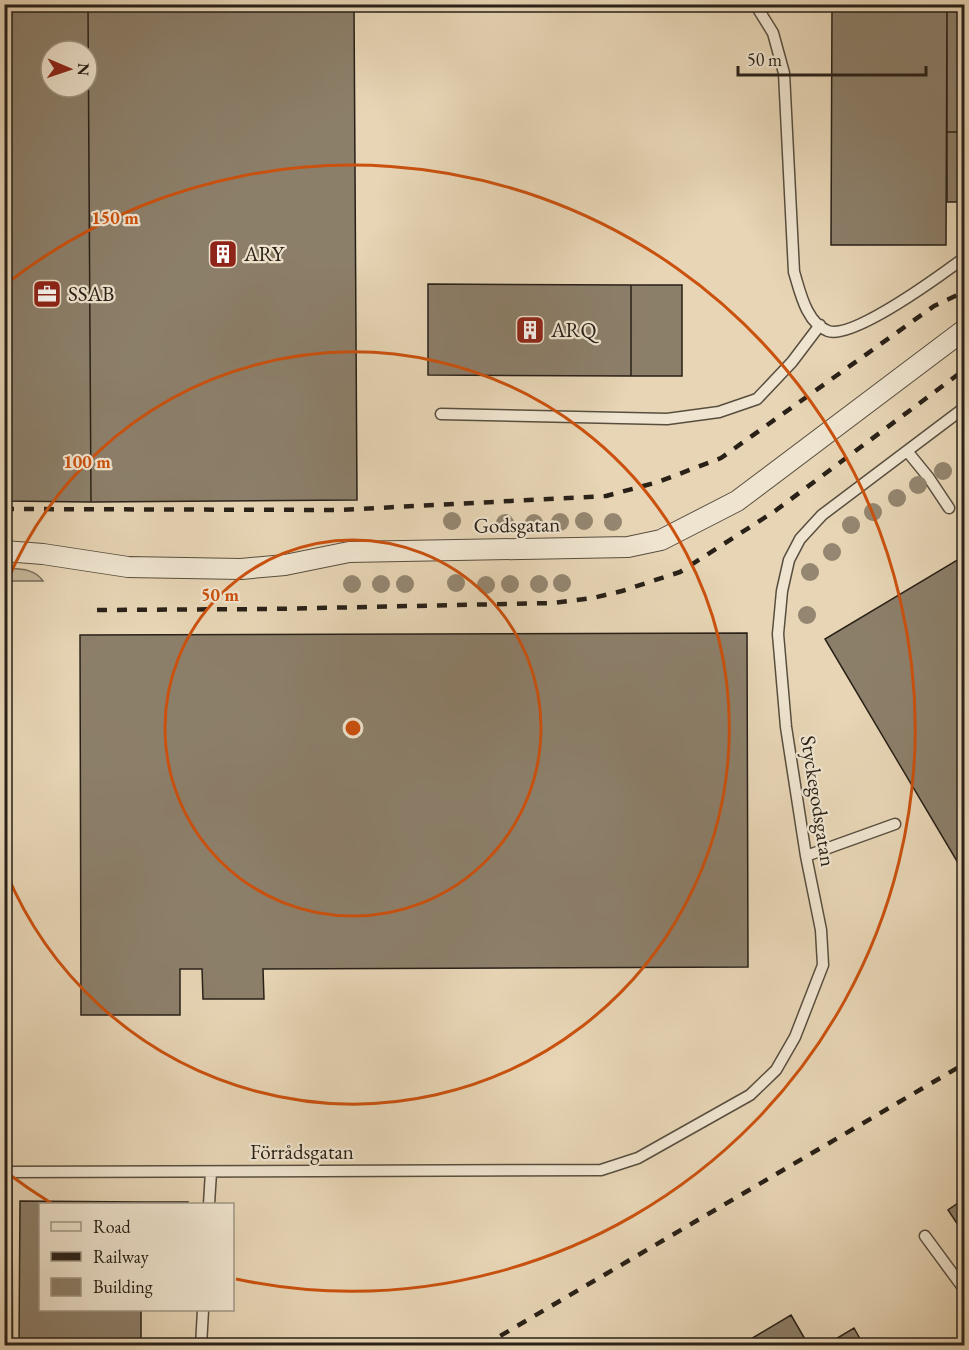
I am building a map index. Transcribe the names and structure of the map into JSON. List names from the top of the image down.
{
  "streets": {
    "street": ["Godsgatan"],
    "lane": ["Styckegodsgatan", "Förrådsgatan"]
  },
  "crossings": [
    ["Styckegodsgatan", "Förrådsgatan"]
  ],
  "places": {
    "building": ["ARY", "ARQ"],
    "office": ["SSAB"]
  },
  "legend": ["Road", "Railway", "Building"],
  "scale_bar": "50 m",
  "north": "right",
  "rings": ["150 m", "100 m", "50 m"]
}
